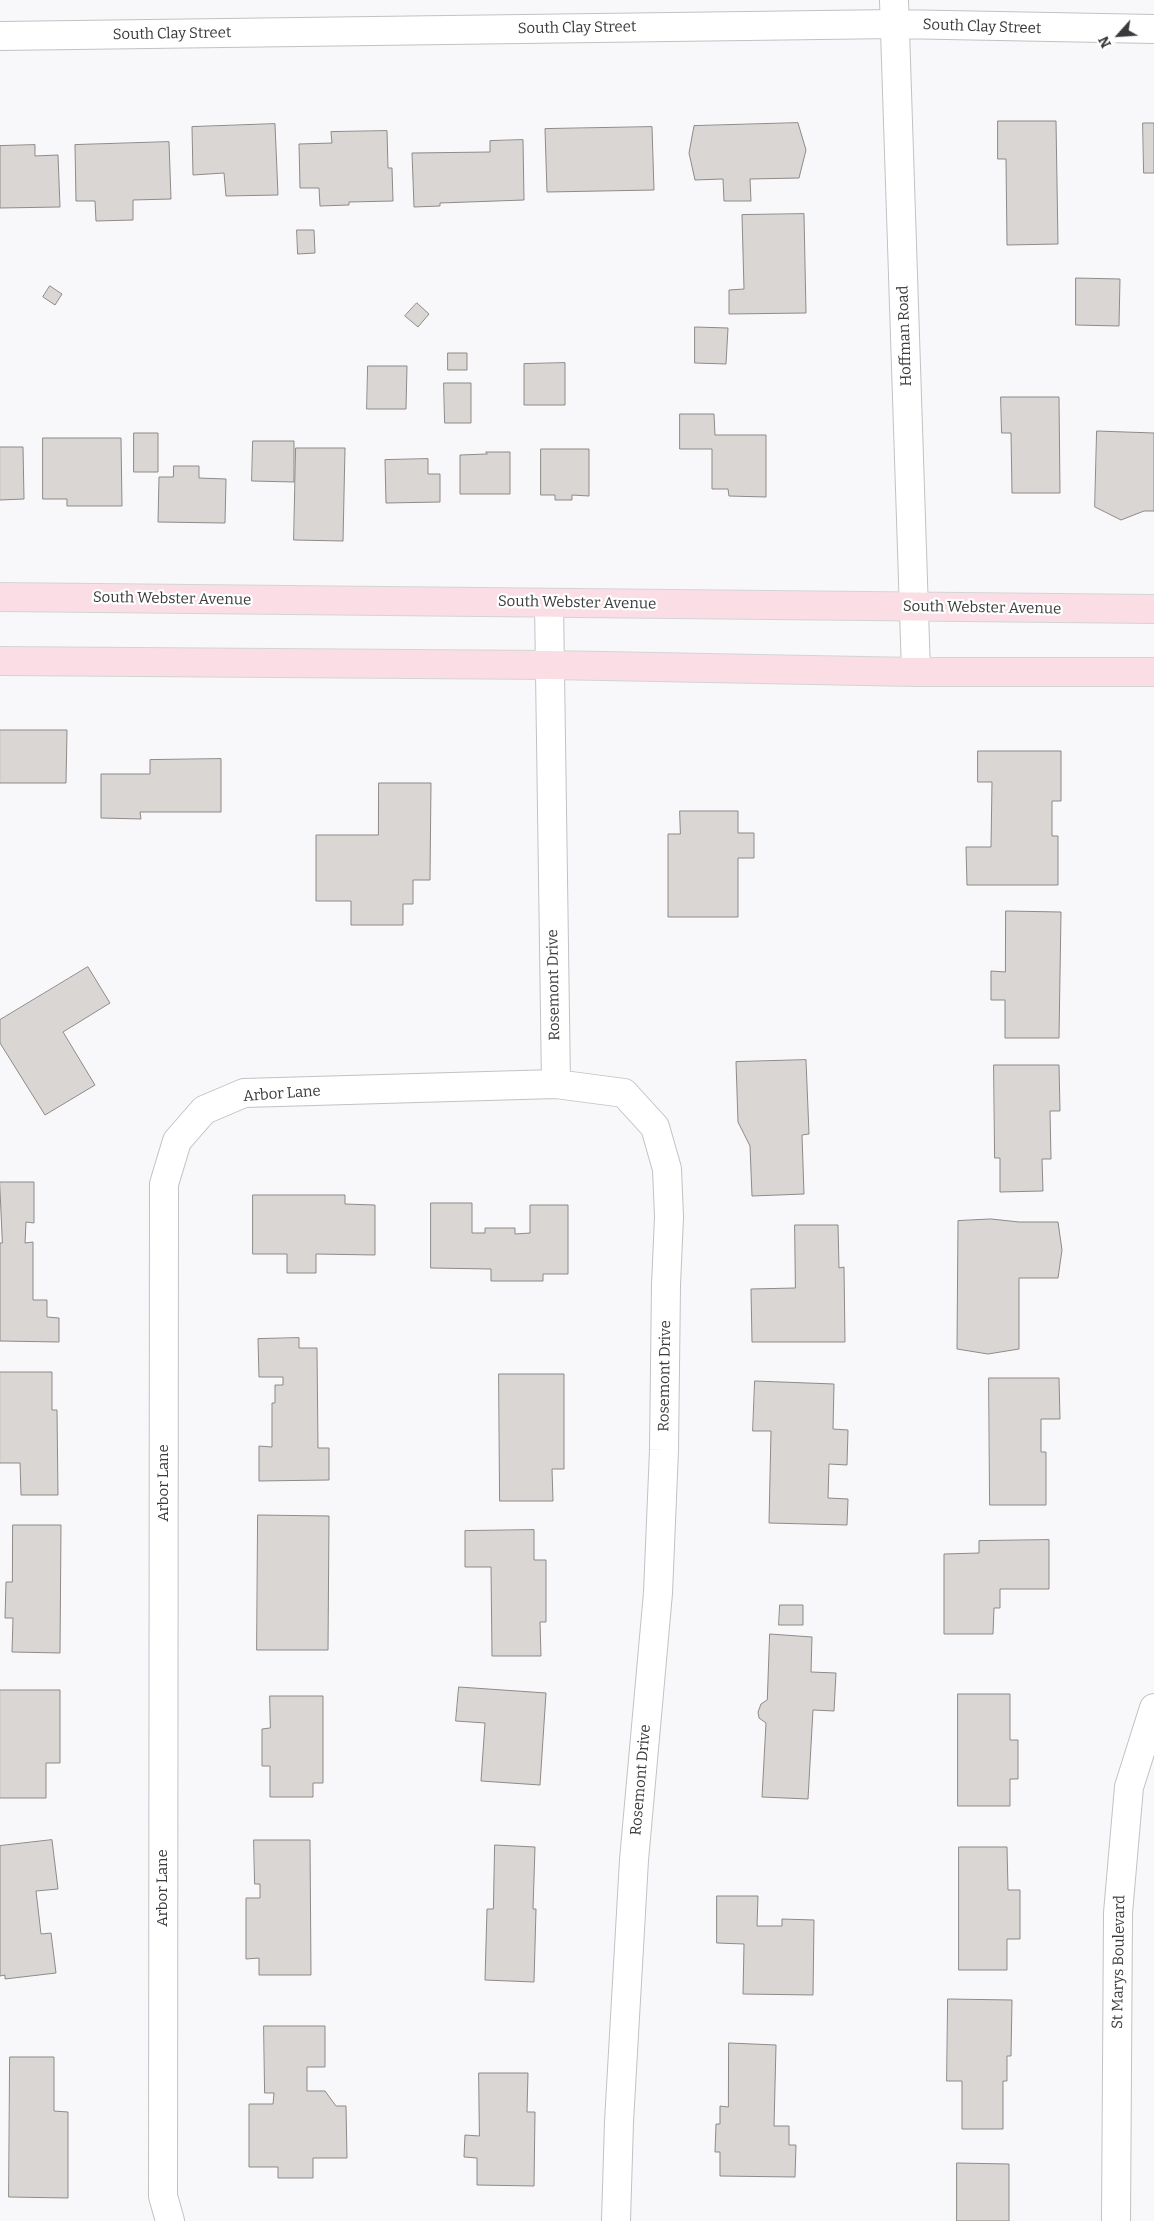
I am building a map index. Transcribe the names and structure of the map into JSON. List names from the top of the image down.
{
  "streets": {
    "main road": ["South Webster Avenue"],
    "street": [
      "South Clay Street",
      "Hoffman Road",
      "Rosemont Drive",
      "Arbor Lane",
      "St Marys Boulevard"
    ]
  },
  "crossings": [
    ["South Clay Street", "Hoffman Road"],
    ["Hoffman Road", "South Webster Avenue"],
    ["South Webster Avenue", "Rosemont Drive"],
    ["Rosemont Drive", "Arbor Lane"]
  ],
  "north": "bottom left"
}
